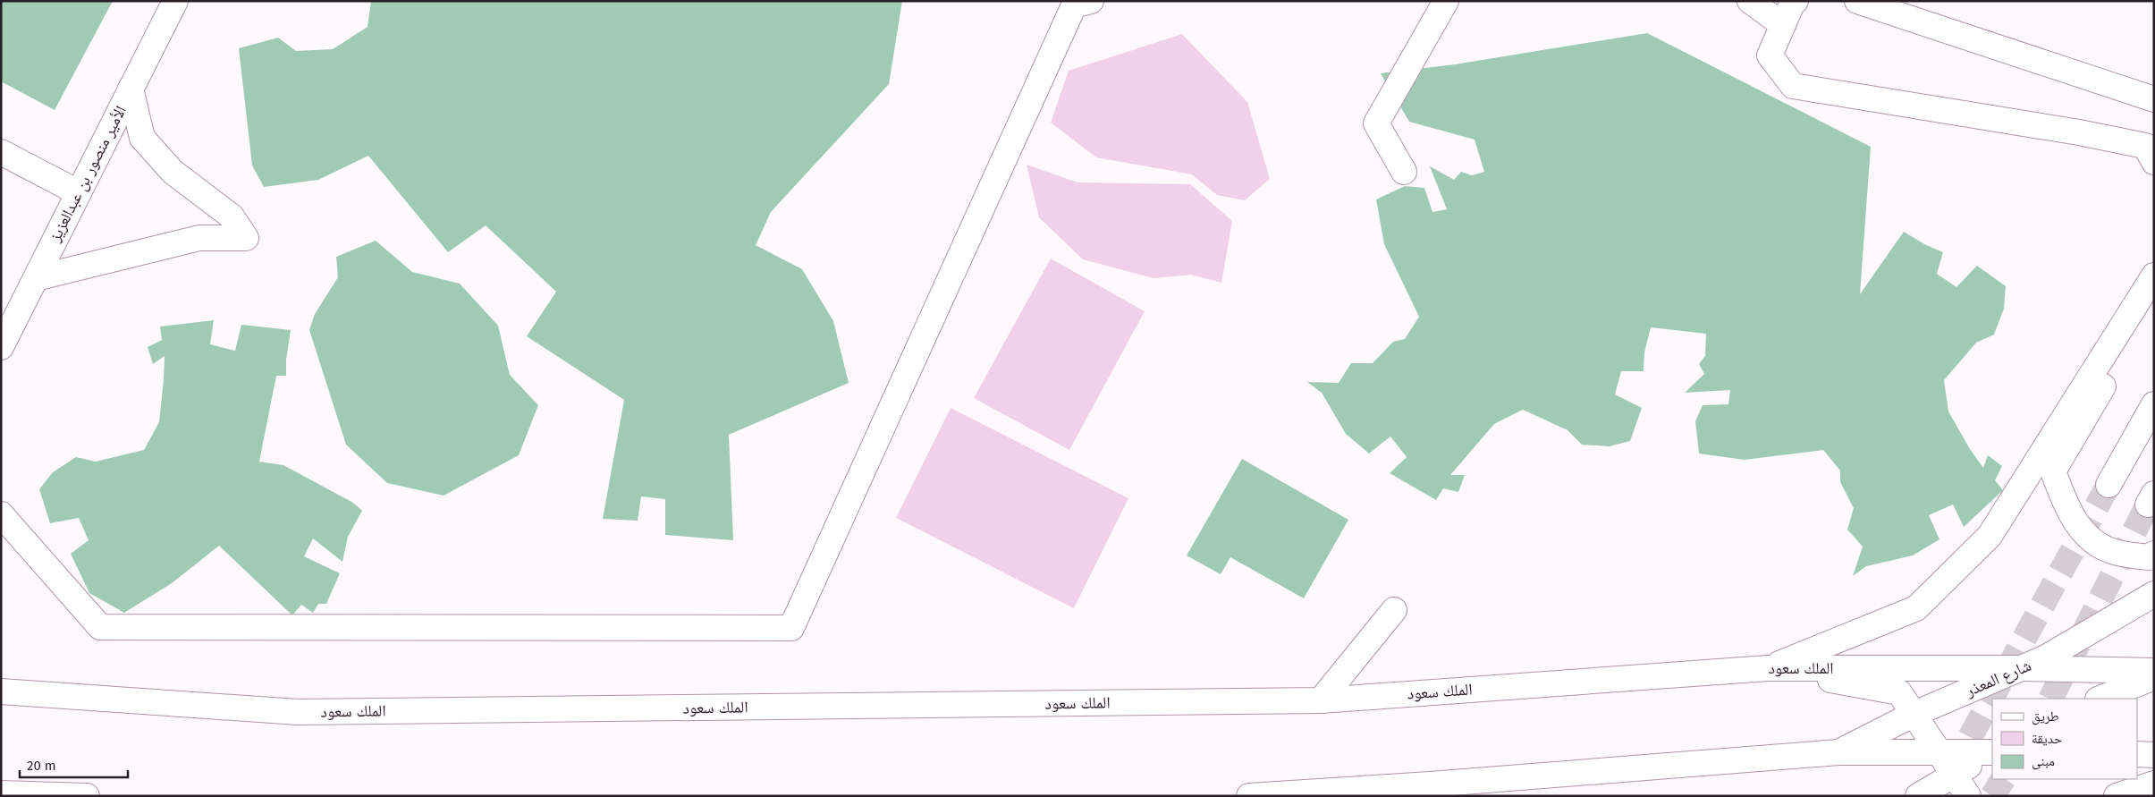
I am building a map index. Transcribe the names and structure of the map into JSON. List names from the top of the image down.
{
  "streets": {
    "main road": ["الأمير منصور بن عبدالعزيز", "الملك سعود", "شارع المعذر"]
  },
  "crossings": [
    ["الملك سعود", "شارع المعذر"]
  ],
  "legend": ["طريق", "حديقة", "مبنى"],
  "scale_bar": "20 m"
}
